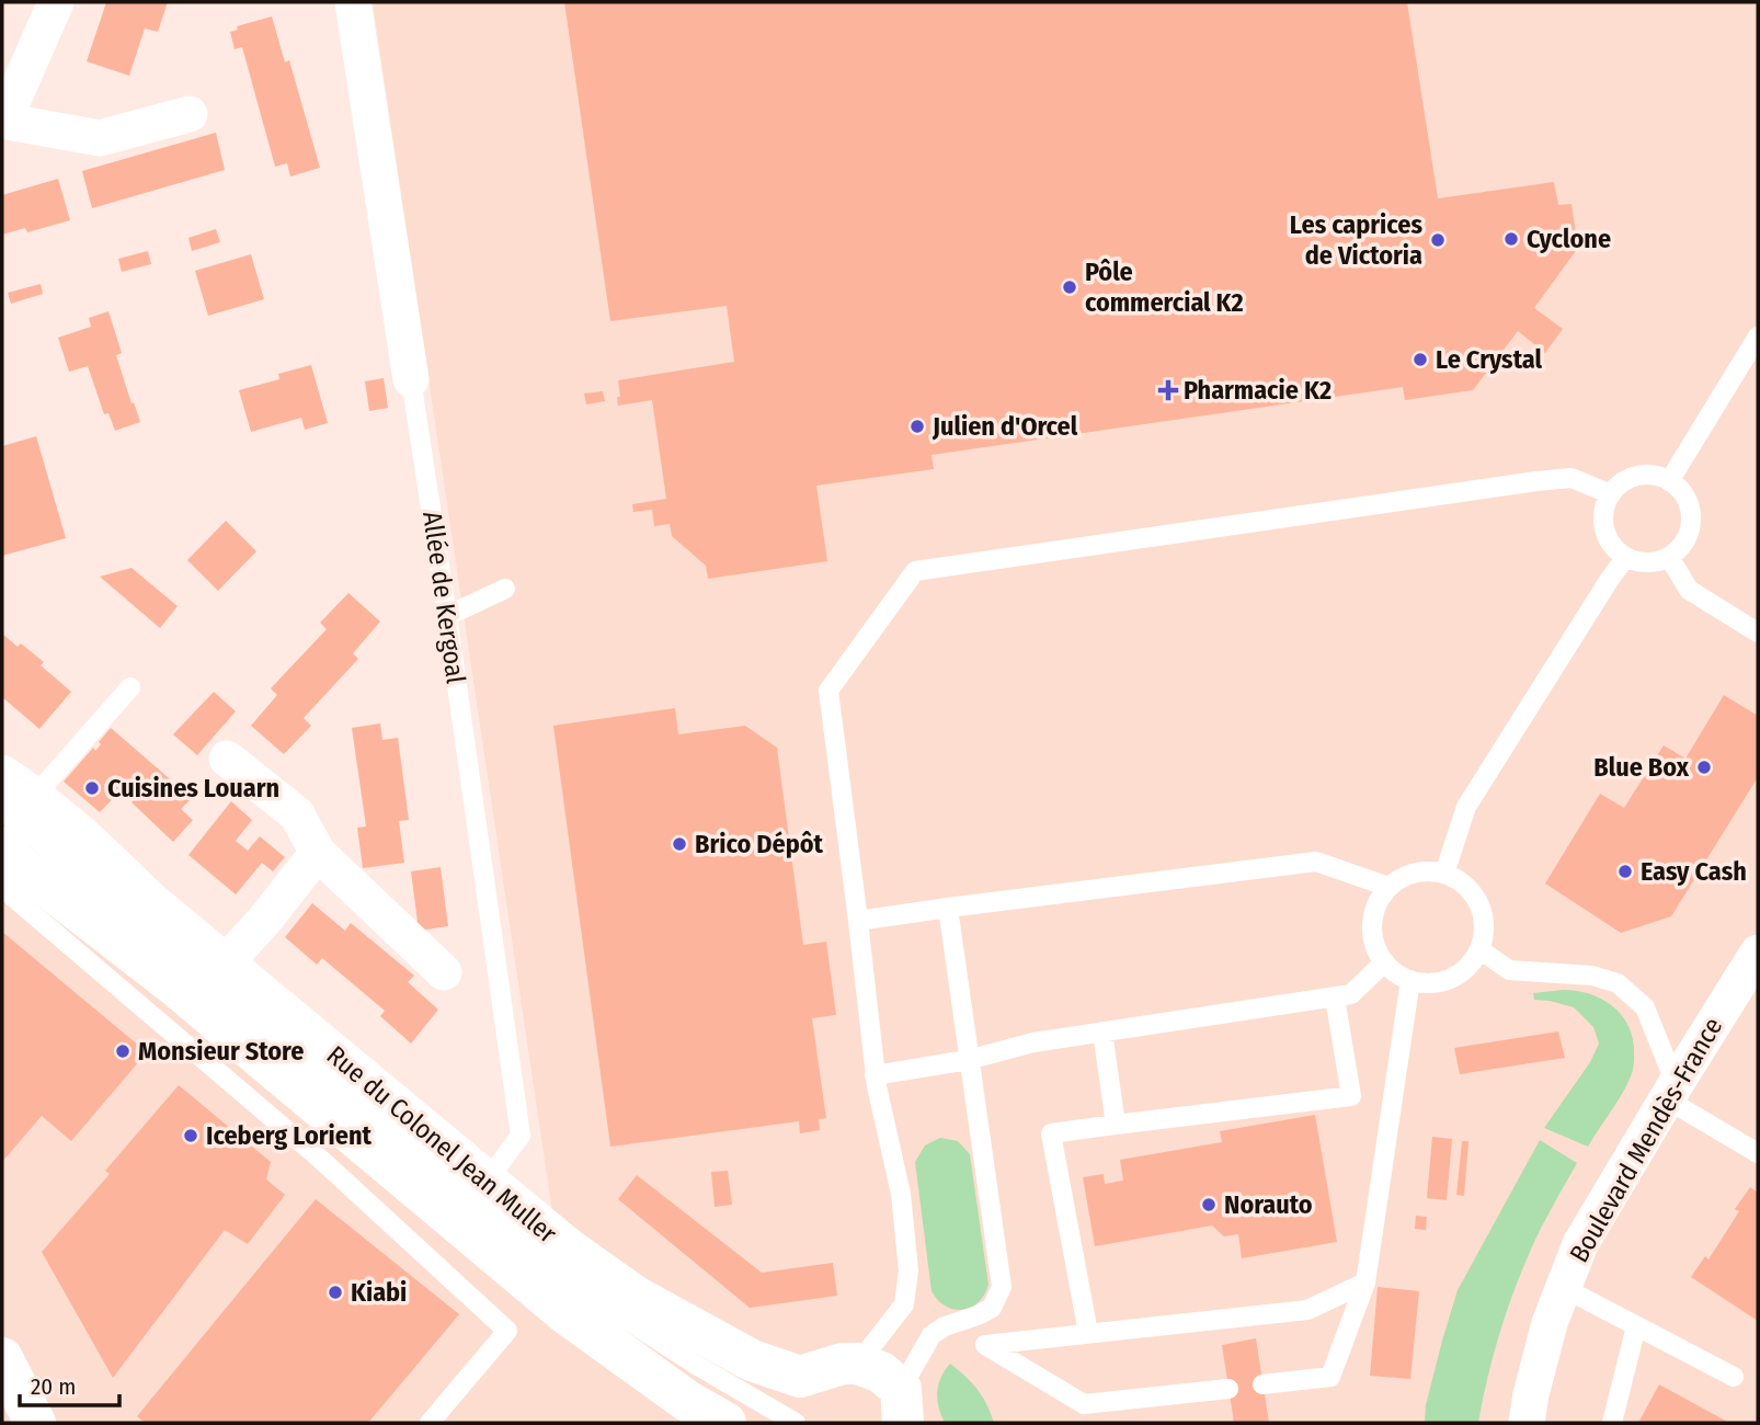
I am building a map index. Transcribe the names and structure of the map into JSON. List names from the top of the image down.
{
  "streets": {
    "main road": ["Rue du Colonel Jean Muller"],
    "street": ["Allée de Kergoal", "Boulevard Mendès-France"]
  },
  "crossings": [
    ["Allée de Kergoal", "Rue du Colonel Jean Muller"]
  ],
  "places": {
    "other": [
      "Cyclone",
      "Les caprices de Victoria",
      "Pôle commercial K2",
      "Le Crystal",
      "Julien d'Orcel",
      "Blue Box",
      "Cuisines Louarn",
      "Brico Dépôt",
      "Easy Cash",
      "Monsieur Store",
      "Iceberg Lorient",
      "Norauto",
      "Kiabi"
    ],
    "health": ["Pharmacie K2"]
  },
  "scale_bar": "20 m"
}
